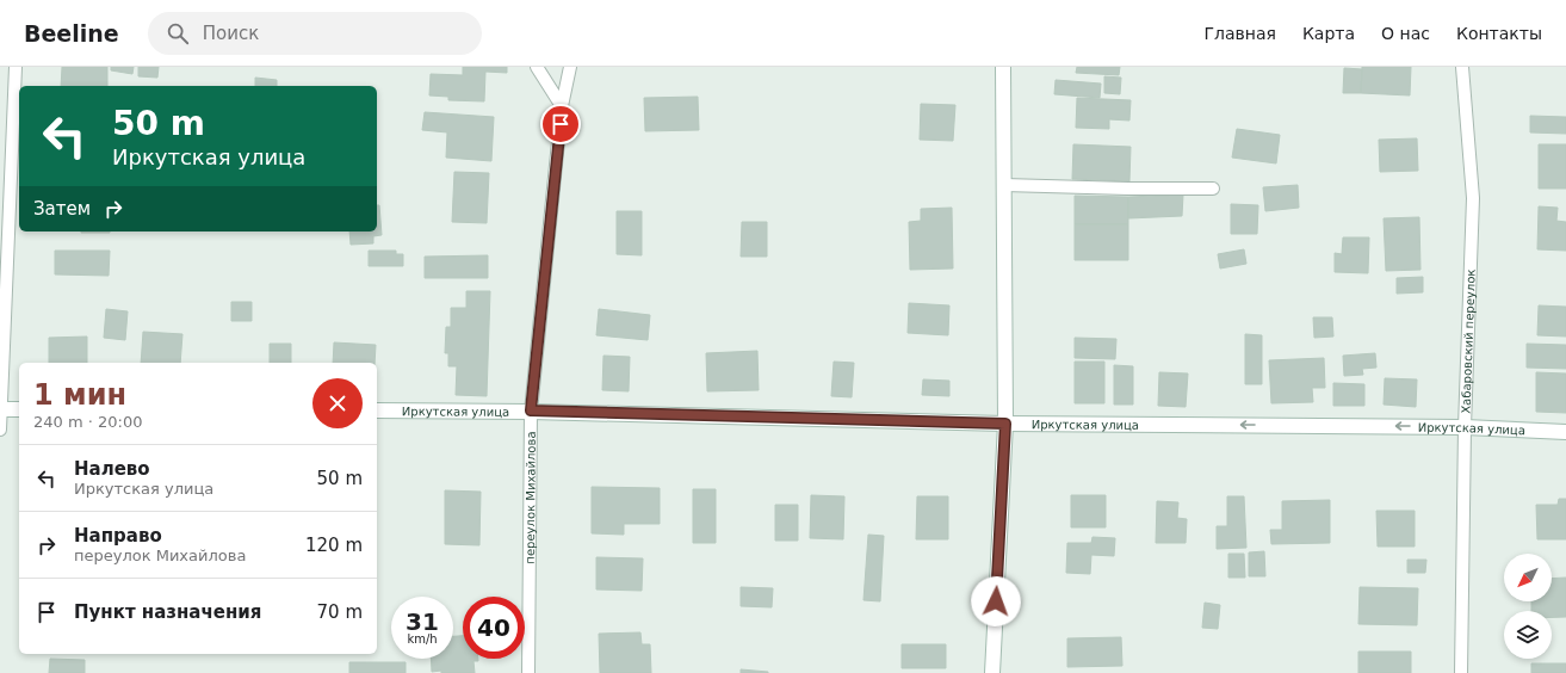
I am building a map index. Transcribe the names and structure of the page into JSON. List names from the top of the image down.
{
  "streets": {
    "street": ["Иркутская улица"],
    "lane": ["Хабаровский переулок", "переулок Михайлова"]
  },
  "crossings": [
    ["Хабаровский переулок", "Иркутская улица"],
    ["Иркутская улица", "переулок Михайлова"]
  ],
  "one_way": ["Иркутская улица"],
  "north": "bottom left",
  "page": {
    "header": "Beeline",
    "search": "Поиск",
    "nav": [
      "Главная",
      "Карта",
      "О нас",
      "Контакты"
    ],
    "turn": ["50 m", "Иркутская улица"],
    "then": "Затем",
    "heading": ["1 мин", "240 m · 20:00"],
    "list": [
      {
        "name": "Налево",
        "note": "Иркутская улица",
        "value": "50 m"
      },
      {
        "name": "Направо",
        "note": "переулок Михайлова",
        "value": "120 m"
      },
      {
        "name": "Пункт назначения",
        "value": "70 m"
      }
    ],
    "speed": "31 km/h",
    "limit": "40"
  }
}
